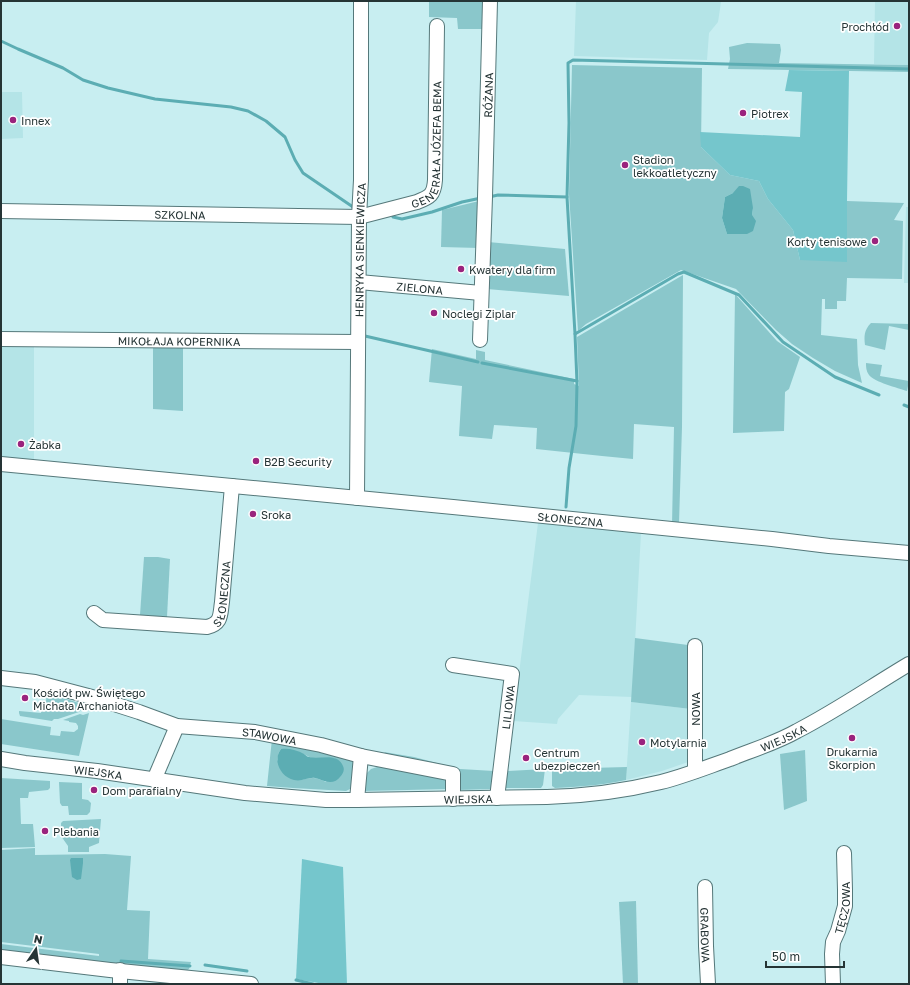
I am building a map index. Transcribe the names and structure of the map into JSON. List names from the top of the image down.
{
  "streets": {
    "street": [
      "RÓŻANA",
      "GENERAŁA JÓZEFA BEMA",
      "SZKOLNA",
      "HENRYKA SIENKIEWICZA",
      "ZIELONA",
      "MIKOŁAJA KOPERNIKA",
      "SŁONECZNA",
      "LILIOWA",
      "NOWA",
      "STAWOWA",
      "WIEJSKA",
      "TĘCZOWA",
      "GRABOWA"
    ]
  },
  "crossings": [
    ["RÓŻANA", "ZIELONA"],
    ["GENERAŁA JÓZEFA BEMA", "SZKOLNA"],
    ["GENERAŁA JÓZEFA BEMA", "HENRYKA SIENKIEWICZA"],
    ["SZKOLNA", "HENRYKA SIENKIEWICZA"],
    ["HENRYKA SIENKIEWICZA", "ZIELONA"],
    ["HENRYKA SIENKIEWICZA", "MIKOŁAJA KOPERNIKA"],
    ["HENRYKA SIENKIEWICZA", "SŁONECZNA"],
    ["LILIOWA", "WIEJSKA"],
    ["NOWA", "WIEJSKA"],
    ["STAWOWA", "WIEJSKA"]
  ],
  "places": [
    "Prochłód",
    "Piotrex",
    "Innex",
    "Stadion lekkoatletyczny",
    "Korty tenisowe",
    "Kwatery dla firm",
    "Noclegi Ziplar",
    "Żabka",
    "B2B Security",
    "Sroka",
    "Kościół pw. Świętego Michała Archanioła",
    "Drukarnia Skorpion",
    "Motylarnia",
    "Centrum ubezpieczeń",
    "Dom parafialny",
    "Plebania"
  ],
  "scale_bar": "50 m",
  "north": "top"
}
